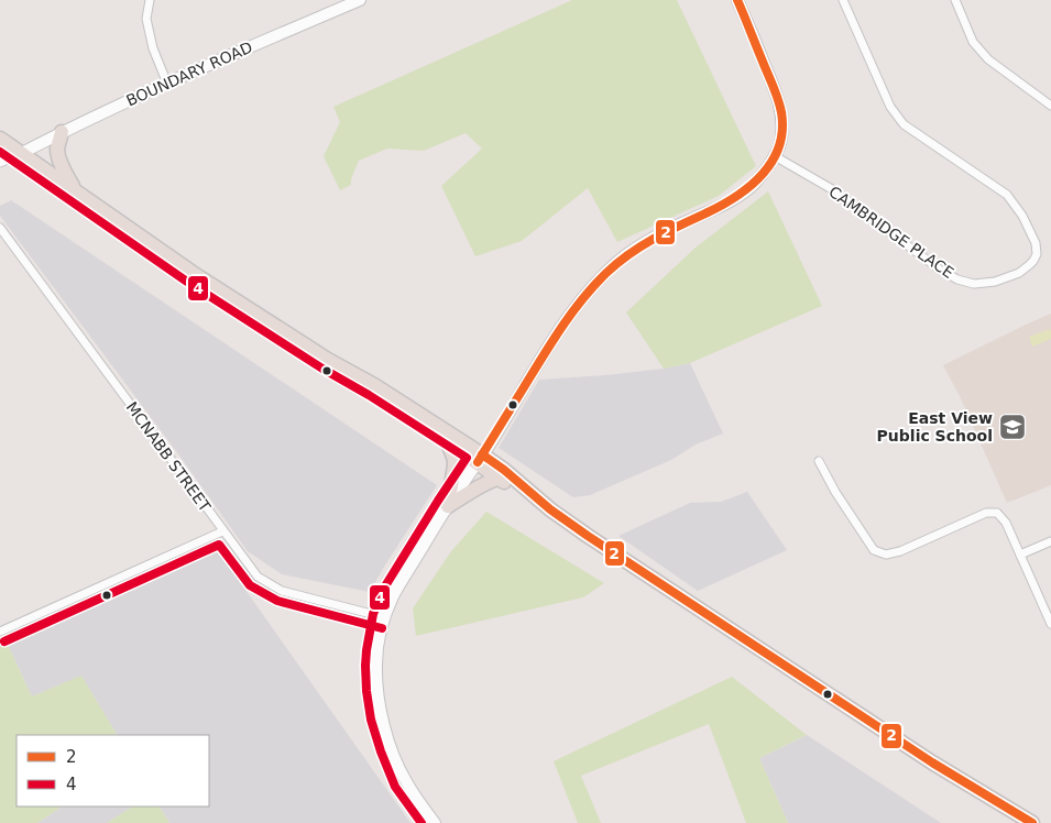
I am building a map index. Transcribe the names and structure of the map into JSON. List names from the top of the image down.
{
  "streets": {
    "main road": ["BOUNDARY ROAD"],
    "street": ["CAMBRIDGE PLACE", "MCNABB STREET"]
  },
  "places": {
    "school or university": ["East View Public School"]
  },
  "lines": ["transit line 2", "transit line 4"],
  "legend": ["2", "4"]
}
